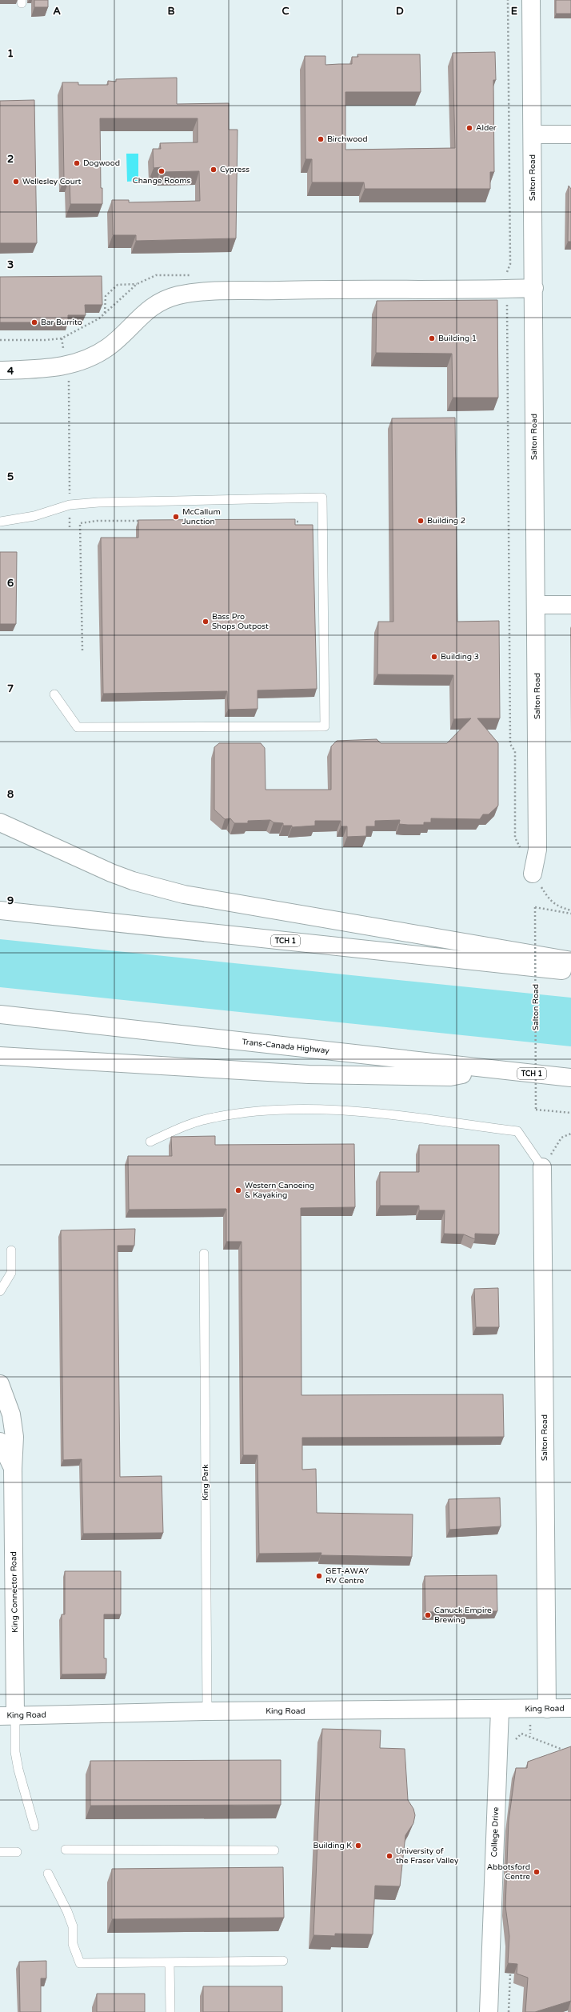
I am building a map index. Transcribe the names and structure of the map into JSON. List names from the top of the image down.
{
  "streets": {
    "main road": [
      "Salton Road",
      "TCH 1",
      "Trans-Canada Highway",
      "King Connector Road",
      "King Road",
      "College Drive"
    ],
    "lane": ["King Park"]
  },
  "crossings": [
    ["Salton Road", "King Road"],
    ["King Park", "King Road"],
    ["King Connector Road", "King Road"],
    ["King Road", "College Drive"]
  ],
  "places": [
    "Alder",
    "Birchwood",
    "Dogwood",
    "Cypress",
    "Change Rooms",
    "Wellesley Court",
    "Bar Burrito",
    "Building 1",
    "McCallum Junction",
    "Building 2",
    "Bass Pro Shops Outpost",
    "Building 3",
    "Western Canoeing & Kayaking",
    "GET-AWAY RV Centre",
    "Canuck Empire Brewing",
    "Building K",
    "University of the Fraser Valley",
    "Abbotsford Centre"
  ],
  "grid": {
    "columns": [
      "A",
      "B",
      "C",
      "D",
      "E"
    ],
    "rows": [
      "1",
      "2",
      "3",
      "4",
      "5",
      "6",
      "7",
      "8",
      "9"
    ]
  }
}
